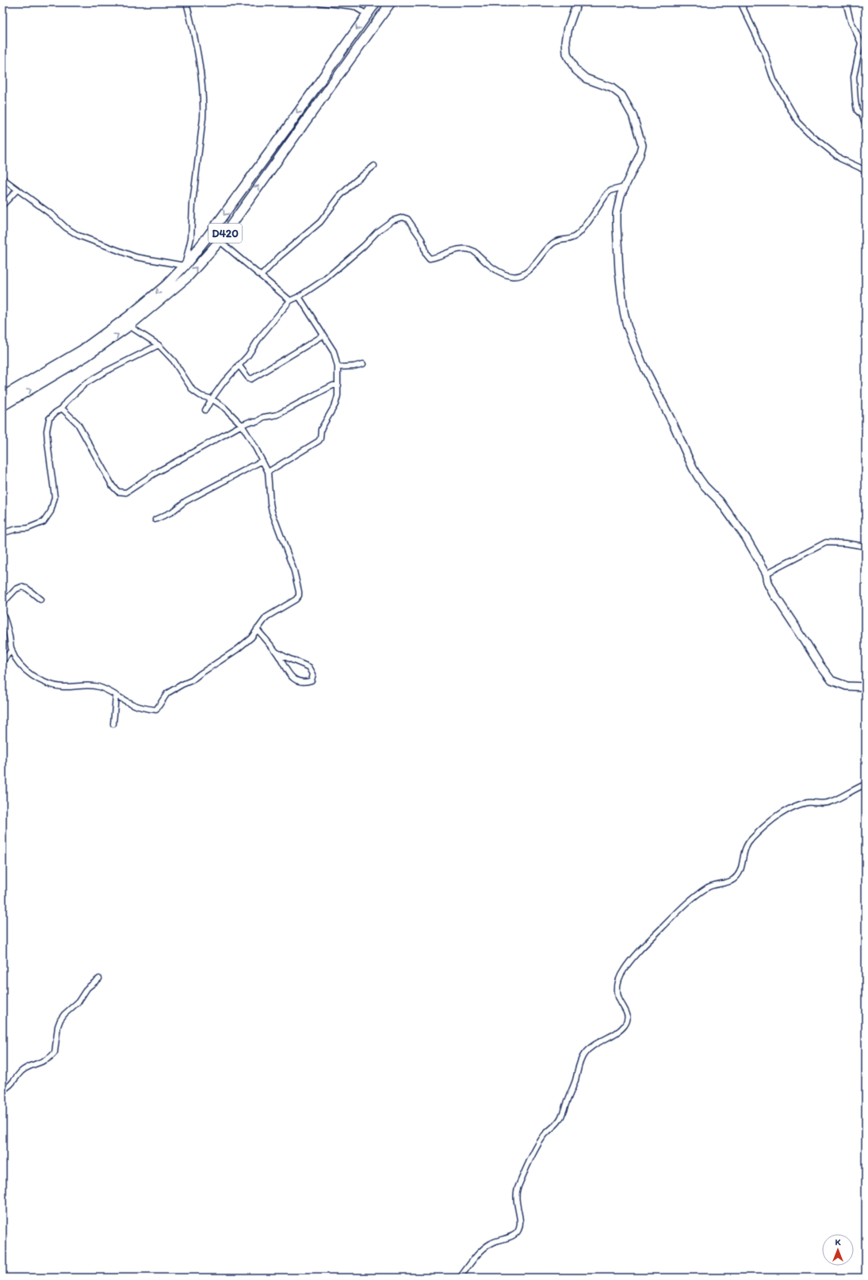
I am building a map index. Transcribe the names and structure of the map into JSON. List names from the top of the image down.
{
  "streets": {
    "highway": ["D420"]
  },
  "north": "top"
}
